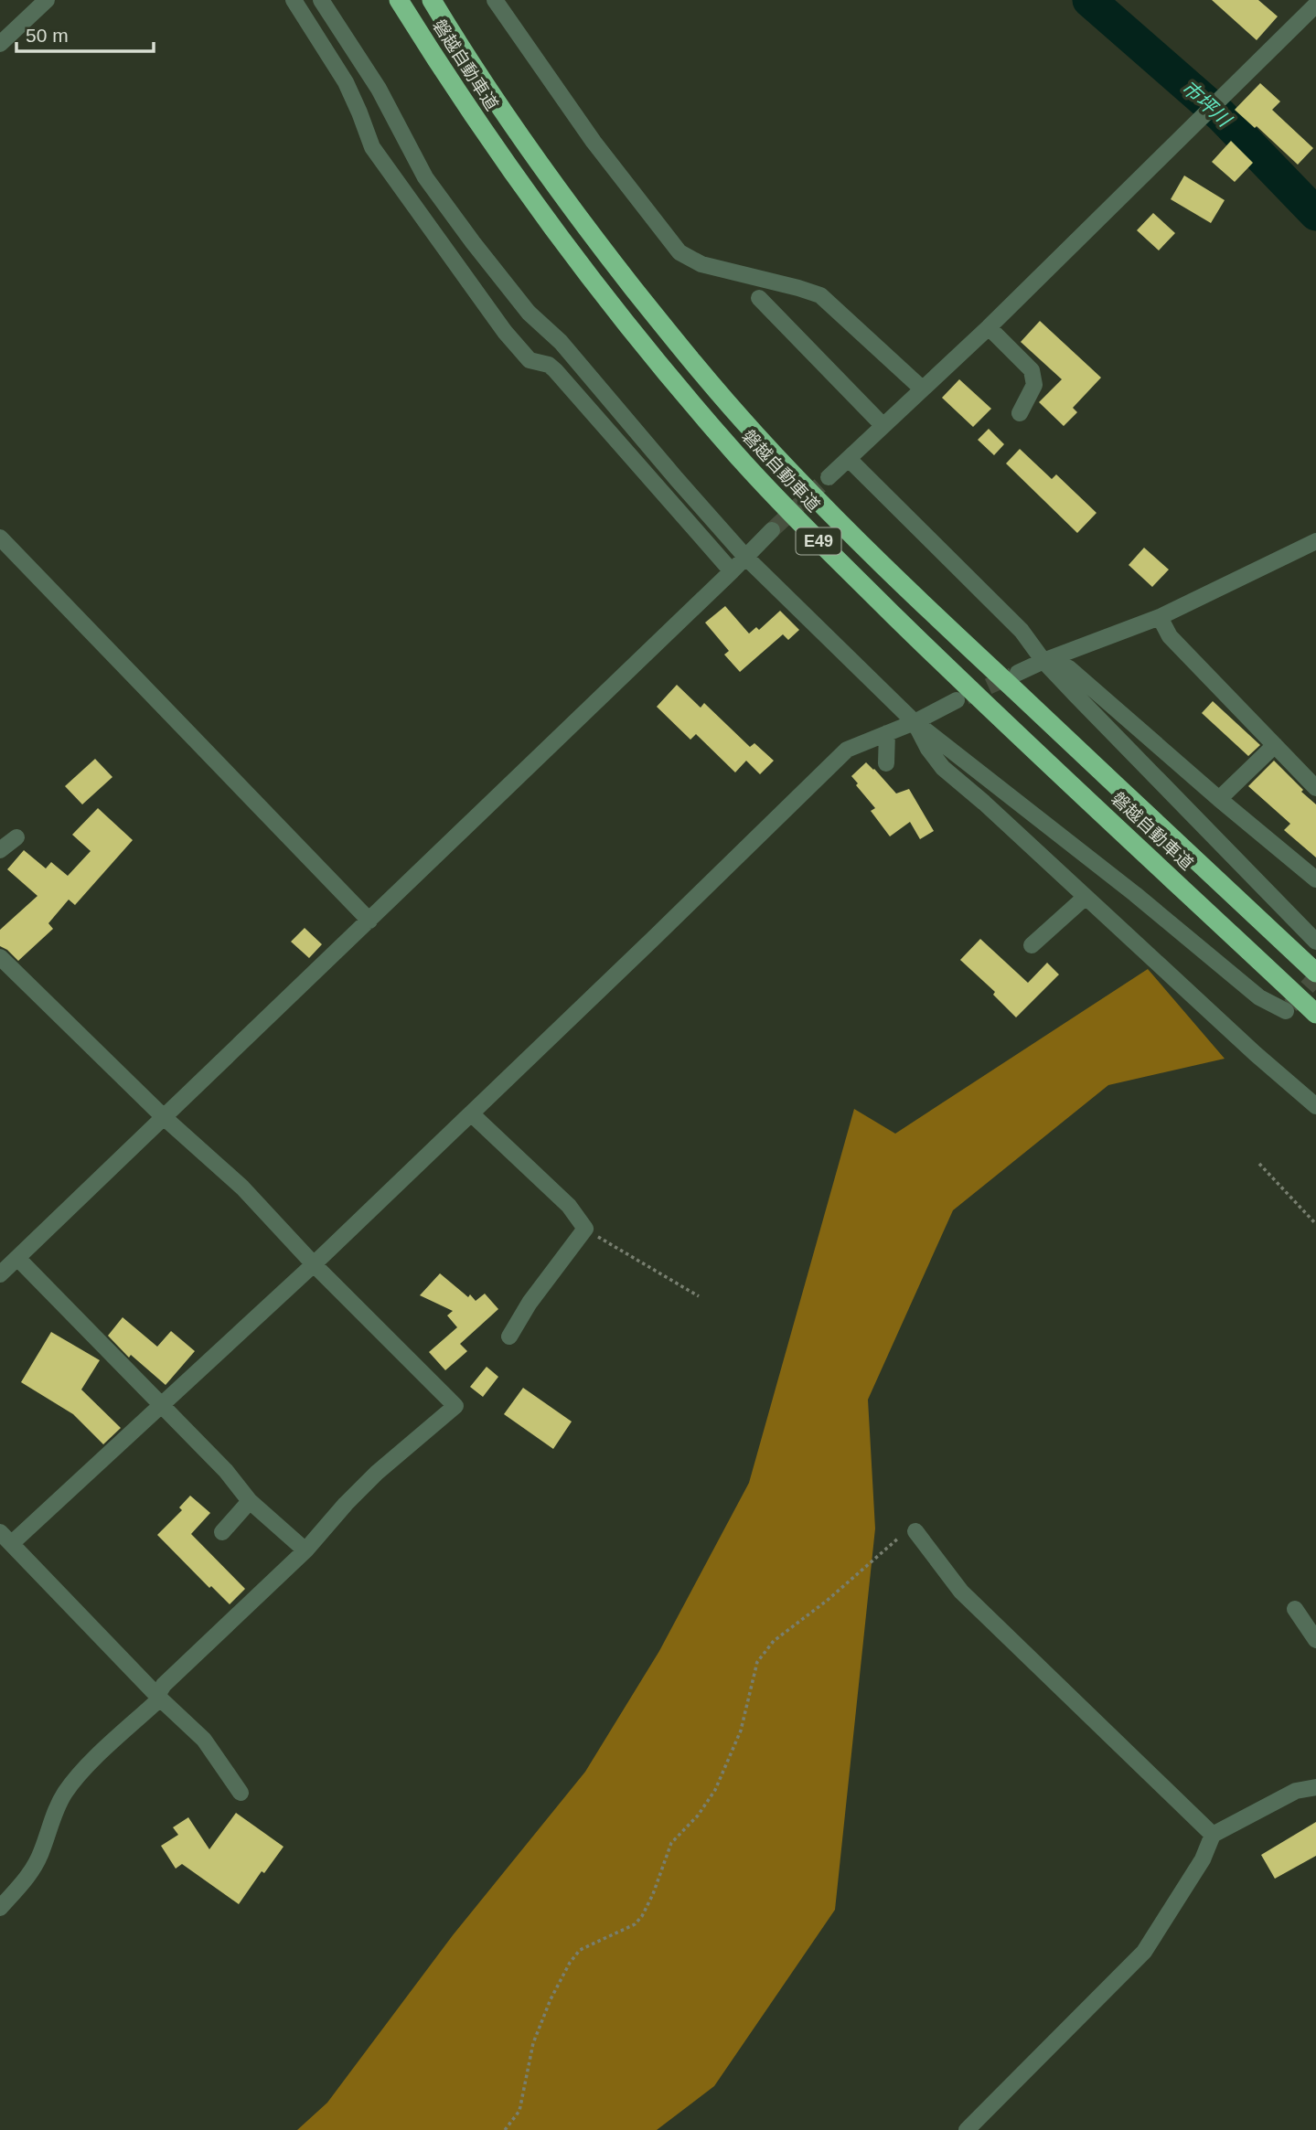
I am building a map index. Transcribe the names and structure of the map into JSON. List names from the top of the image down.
{
  "streets": {
    "highway": ["磐越自動車道", "E49"]
  },
  "water": ["市坪川"],
  "scale_bar": "50 m"
}
